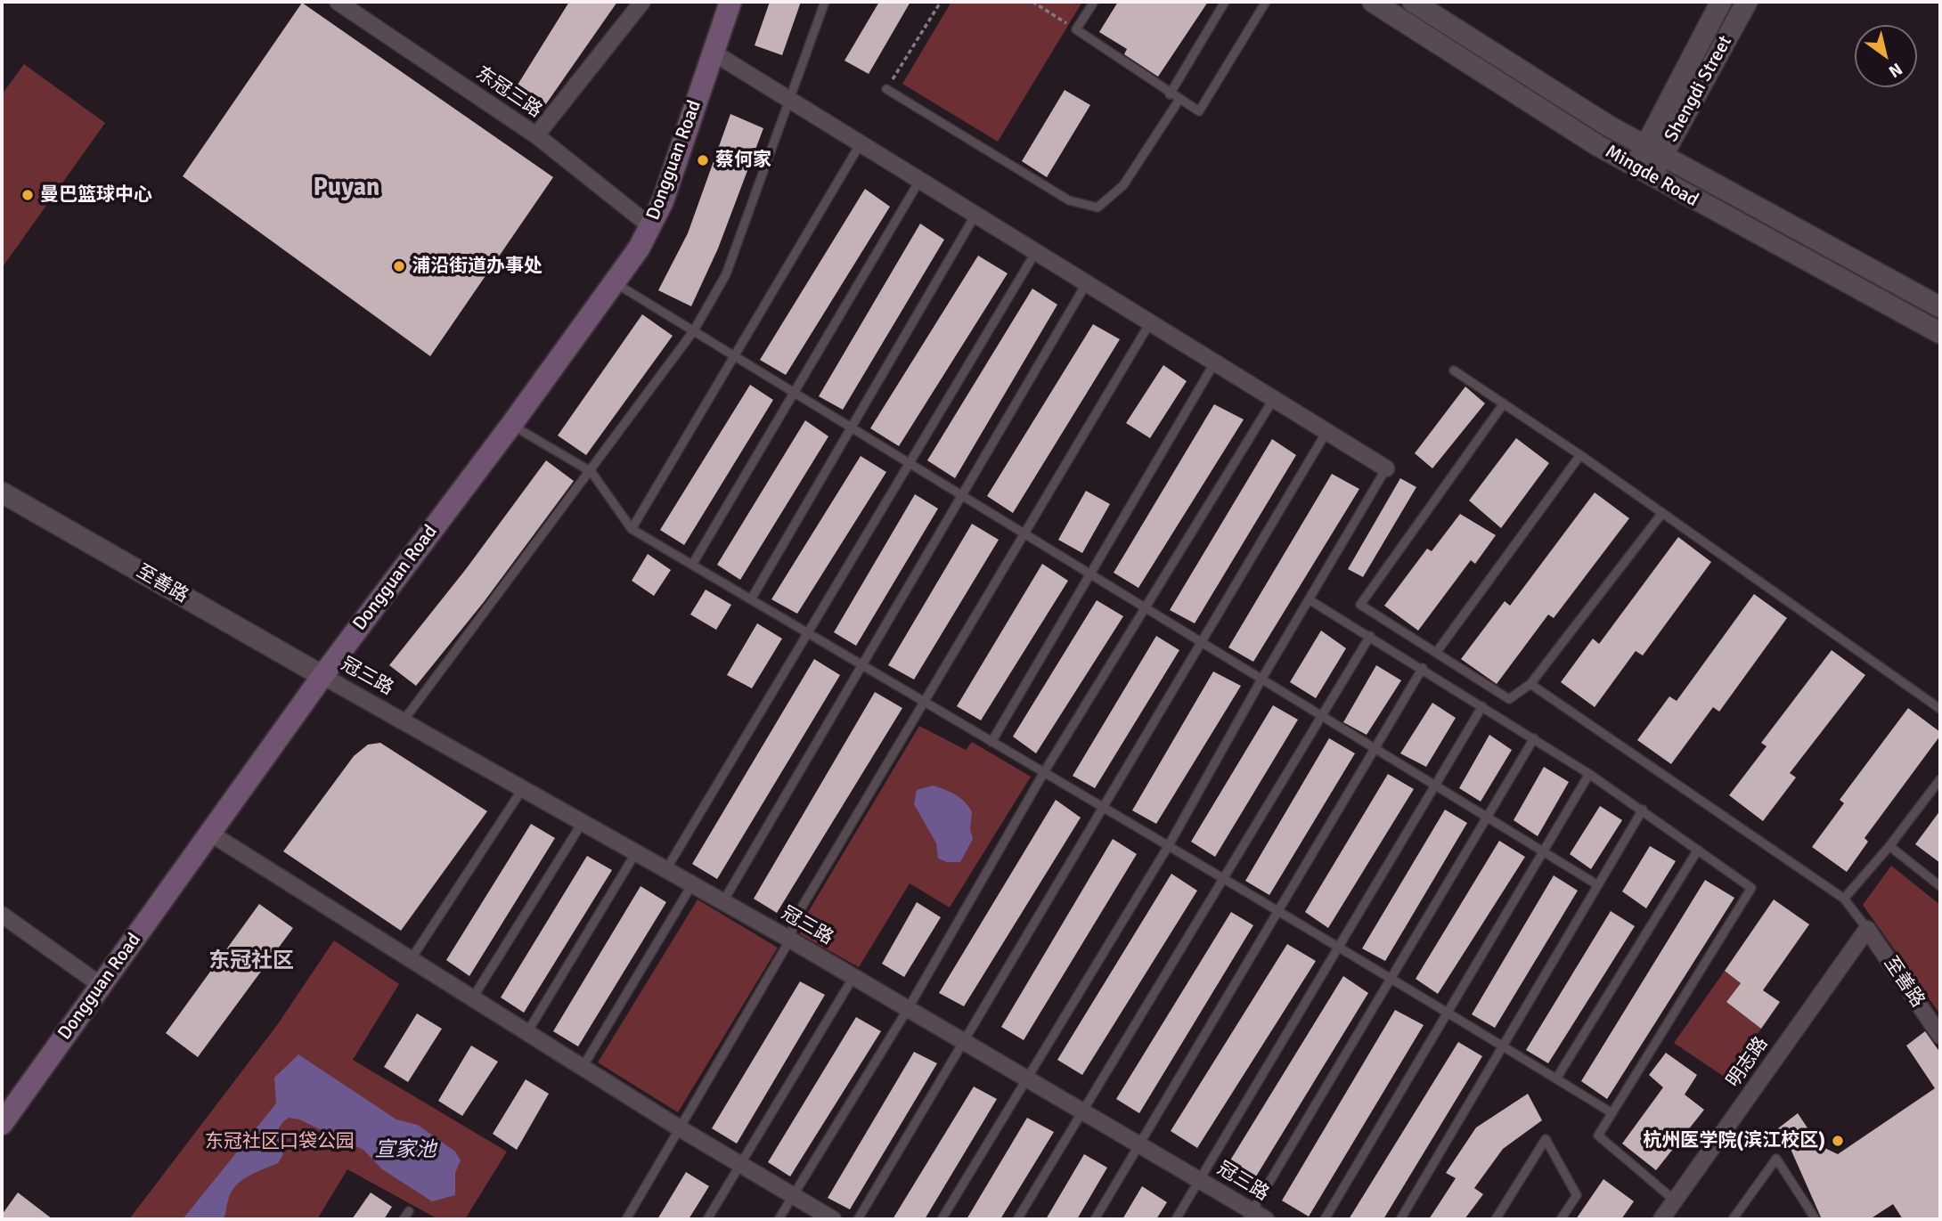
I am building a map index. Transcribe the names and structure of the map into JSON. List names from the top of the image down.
{
  "streets": {
    "main road": ["Dongguan Road"],
    "street": [
      "Shengdi Street",
      "东冠三路",
      "Mingde Road",
      "至善路",
      "冠三路",
      "明志路"
    ]
  },
  "crossings": [
    ["Shengdi Street", "Mingde Road"],
    ["东冠三路", "Dongguan Road"],
    ["Dongguan Road", "至善路"],
    ["Dongguan Road", "冠三路"],
    ["至善路", "冠三路"],
    ["至善路", "明志路"]
  ],
  "districts": ["Puyan", "东冠社区"],
  "water": ["宣家池"],
  "parks": ["东冠社区口袋公园"],
  "places": [
    "蔡何家",
    "曼巴篮球中心",
    "浦沿街道办事处",
    "杭州医学院(滨江校区)"
  ],
  "north": "bottom right"
}
